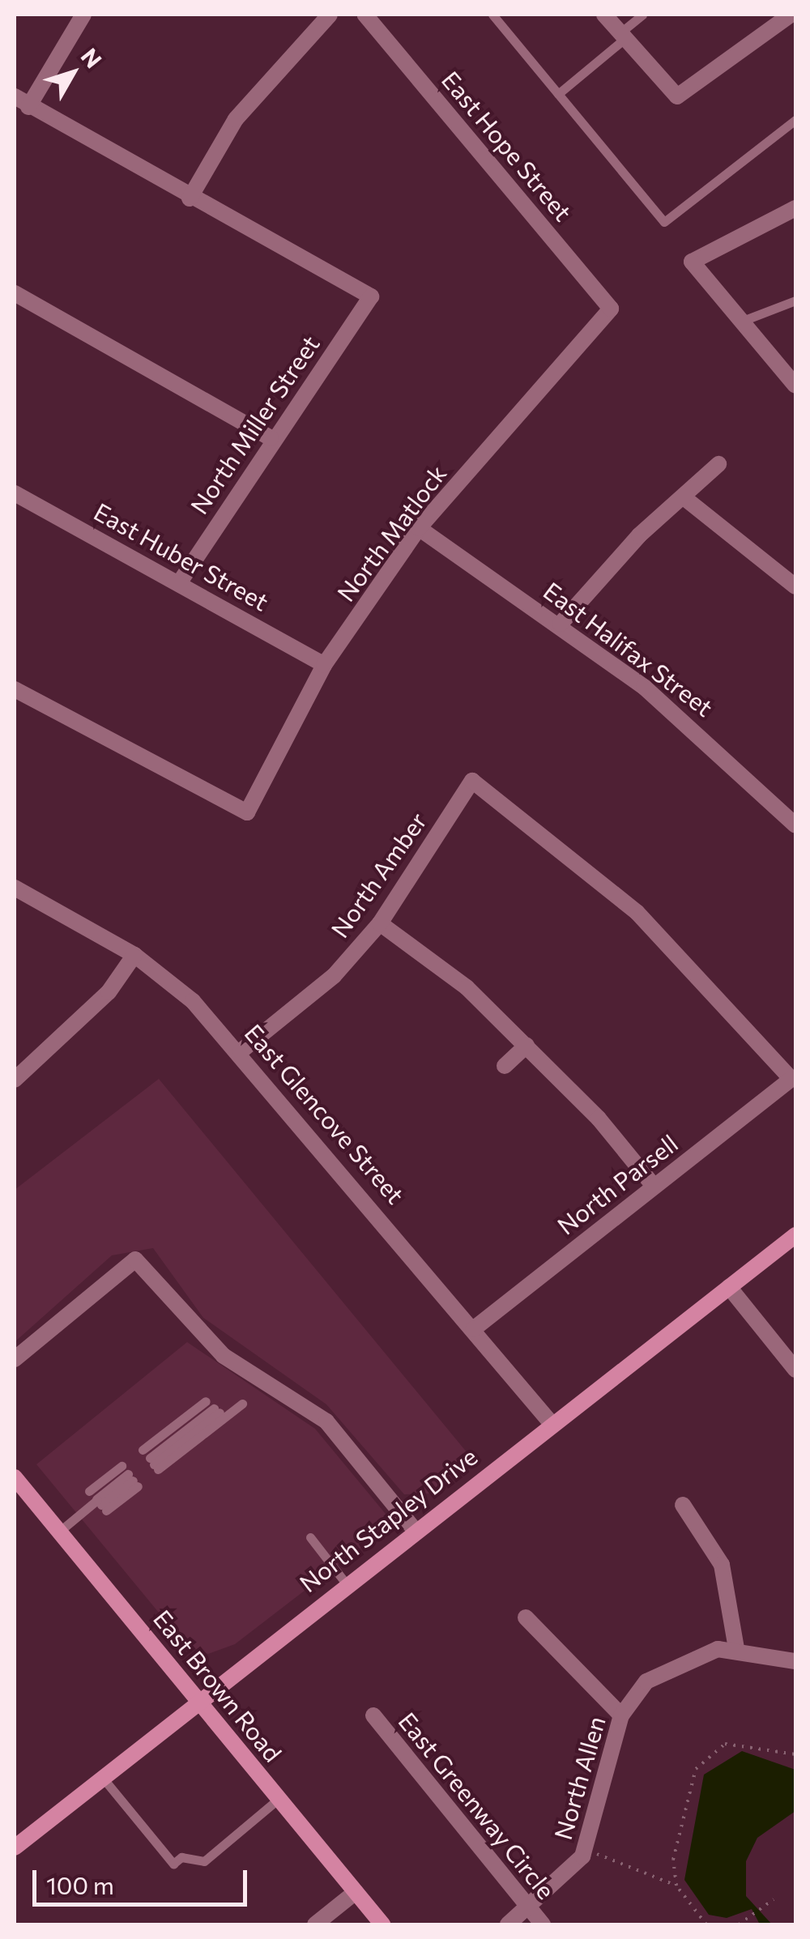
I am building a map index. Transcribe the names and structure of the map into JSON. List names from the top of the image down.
{
  "streets": {
    "main road": ["North Stapley Drive", "East Brown Road"],
    "street": [
      "East Hope Street",
      "North Miller Street",
      "North Matlock",
      "East Huber Street",
      "East Halifax Street",
      "North Amber",
      "East Glencove Street",
      "North Parsell",
      "North Allen",
      "East Greenway Circle"
    ]
  },
  "crossings": [
    ["East Hope Street", "North Matlock"],
    ["North Miller Street", "East Huber Street"],
    ["North Matlock", "East Huber Street"],
    ["North Matlock", "East Halifax Street"],
    ["North Amber", "East Glencove Street"],
    ["North Amber", "North Parsell"],
    ["East Glencove Street", "North Parsell"],
    ["East Glencove Street", "North Stapley Drive"],
    ["North Stapley Drive", "East Brown Road"],
    ["North Allen", "East Greenway Circle"]
  ],
  "scale_bar": "100 m",
  "north": "top right"
}
